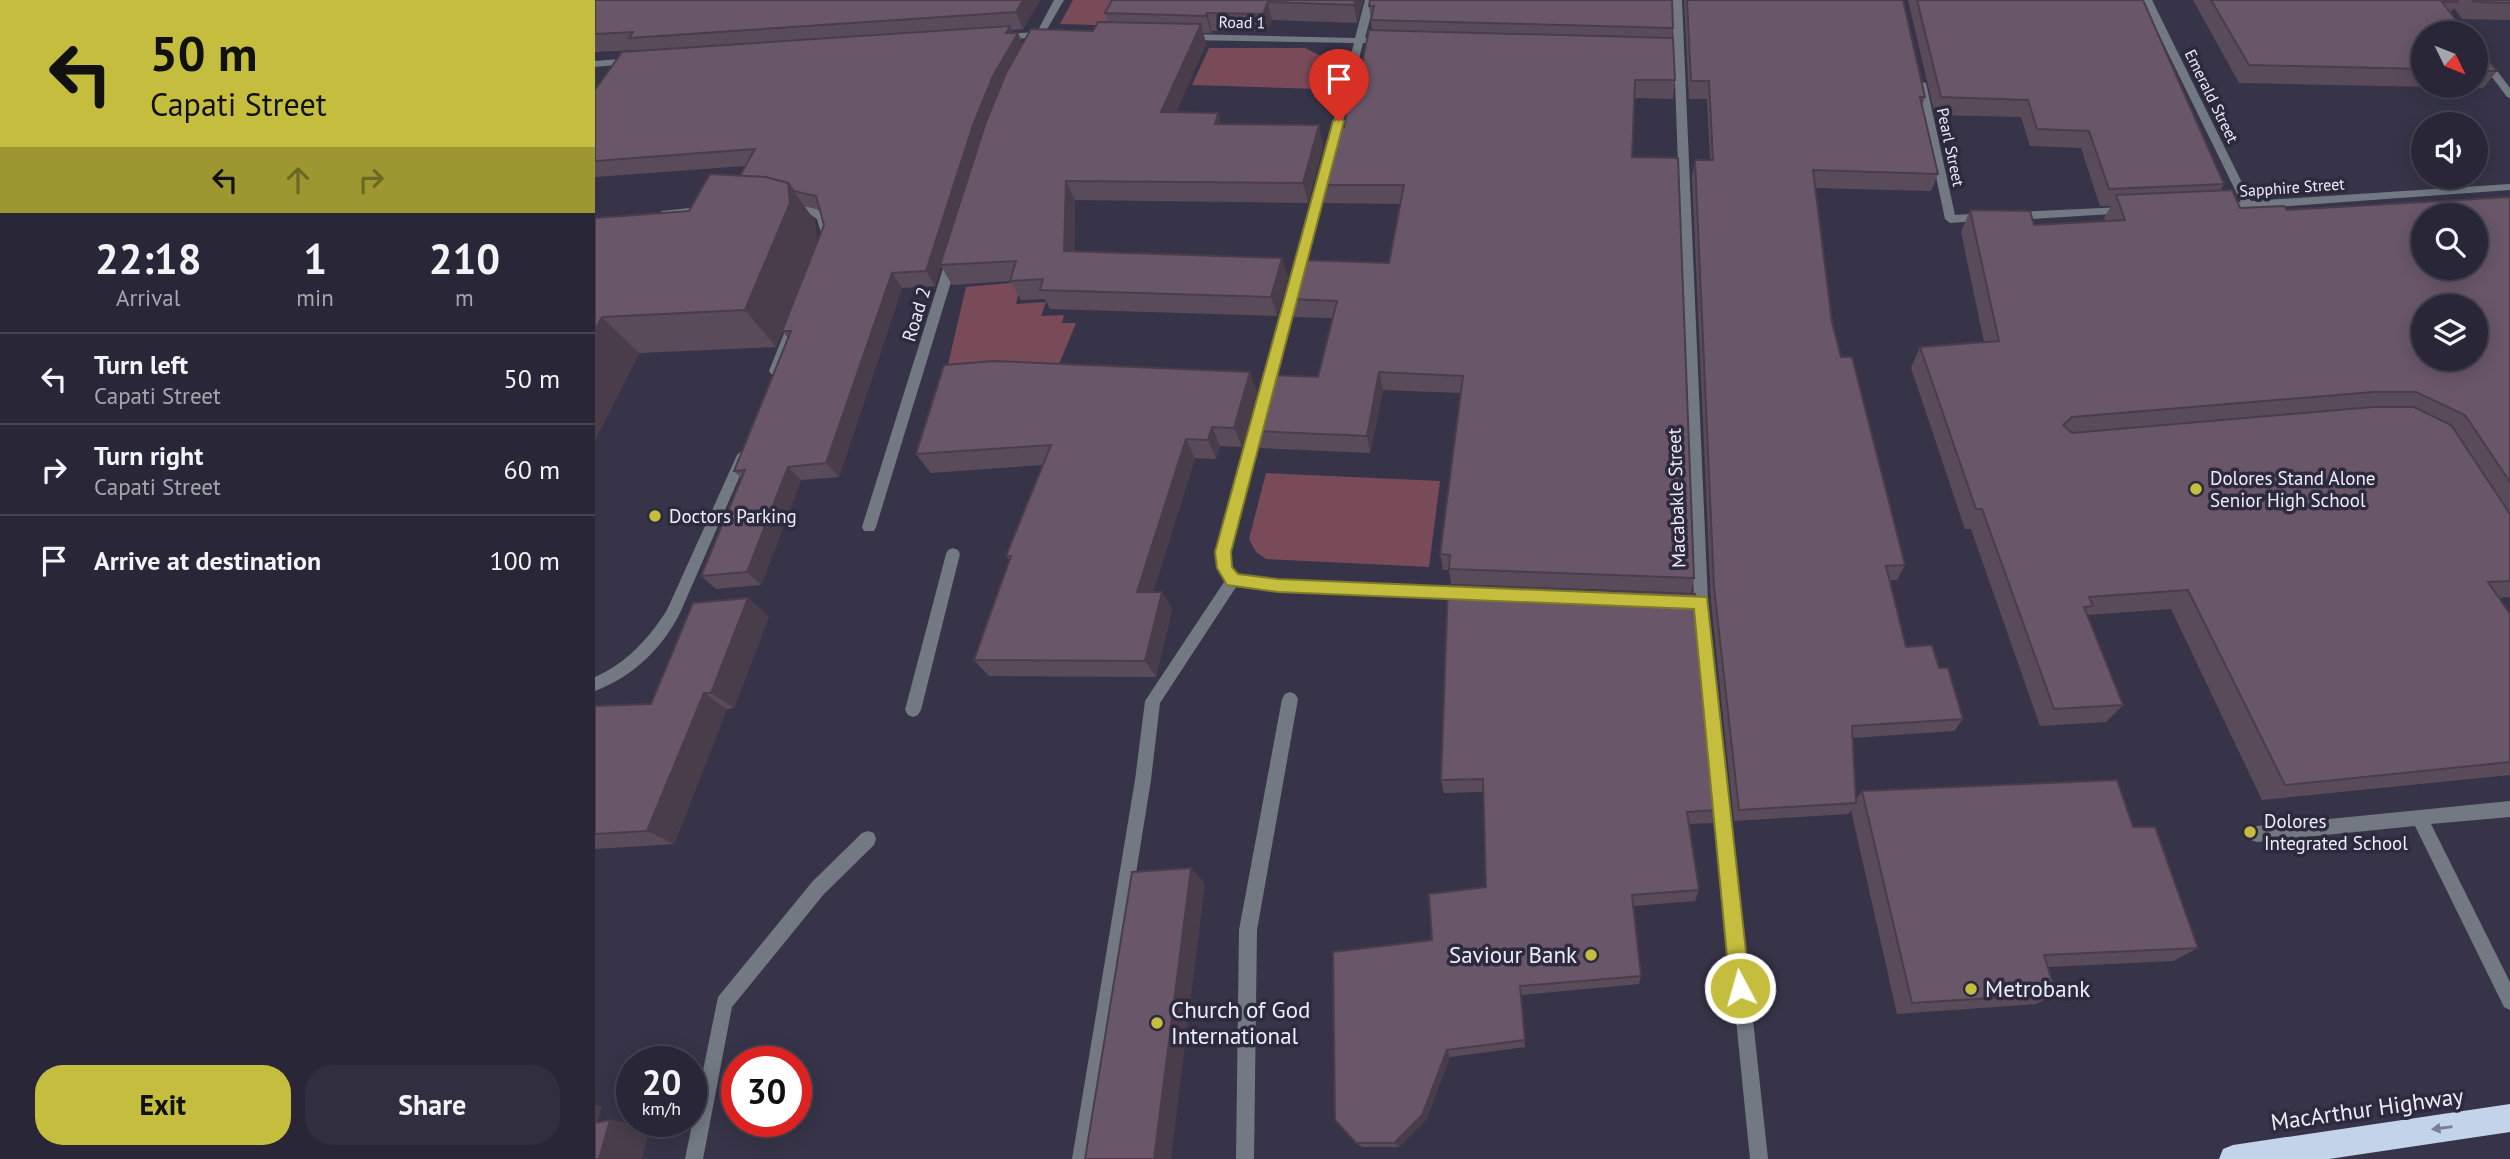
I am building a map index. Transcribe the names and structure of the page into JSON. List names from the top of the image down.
{
  "streets": {
    "highway": ["MacArthur Highway"],
    "street": [
      "Road 1",
      "Emerald Street",
      "Pearl Street",
      "Sapphire Street",
      "Road 2",
      "Macabakle Street"
    ]
  },
  "crossings": [
    ["Emerald Street", "Sapphire Street"]
  ],
  "one_way": ["MacArthur Highway"],
  "places": [
    "Dolores Stand Alone Senior High School",
    "Doctors Parking",
    "Dolores Integrated School",
    "Saviour Bank",
    "Metrobank",
    "Church of God International"
  ],
  "north": "bottom right",
  "page": {
    "turn": ["50 m", "Capati Street"],
    "eta": [
      "22:18",
      "Arrival",
      "1",
      "min",
      "210",
      "m"
    ],
    "list": [
      {
        "name": "Turn left",
        "note": "Capati Street",
        "value": "50 m"
      },
      {
        "name": "Turn right",
        "note": "Capati Street",
        "value": "60 m"
      },
      {
        "name": "Arrive at destination",
        "value": "100 m"
      }
    ],
    "speed": "20 km/h",
    "limit": "30",
    "buttons": ["Exit", "Share"]
  }
}
